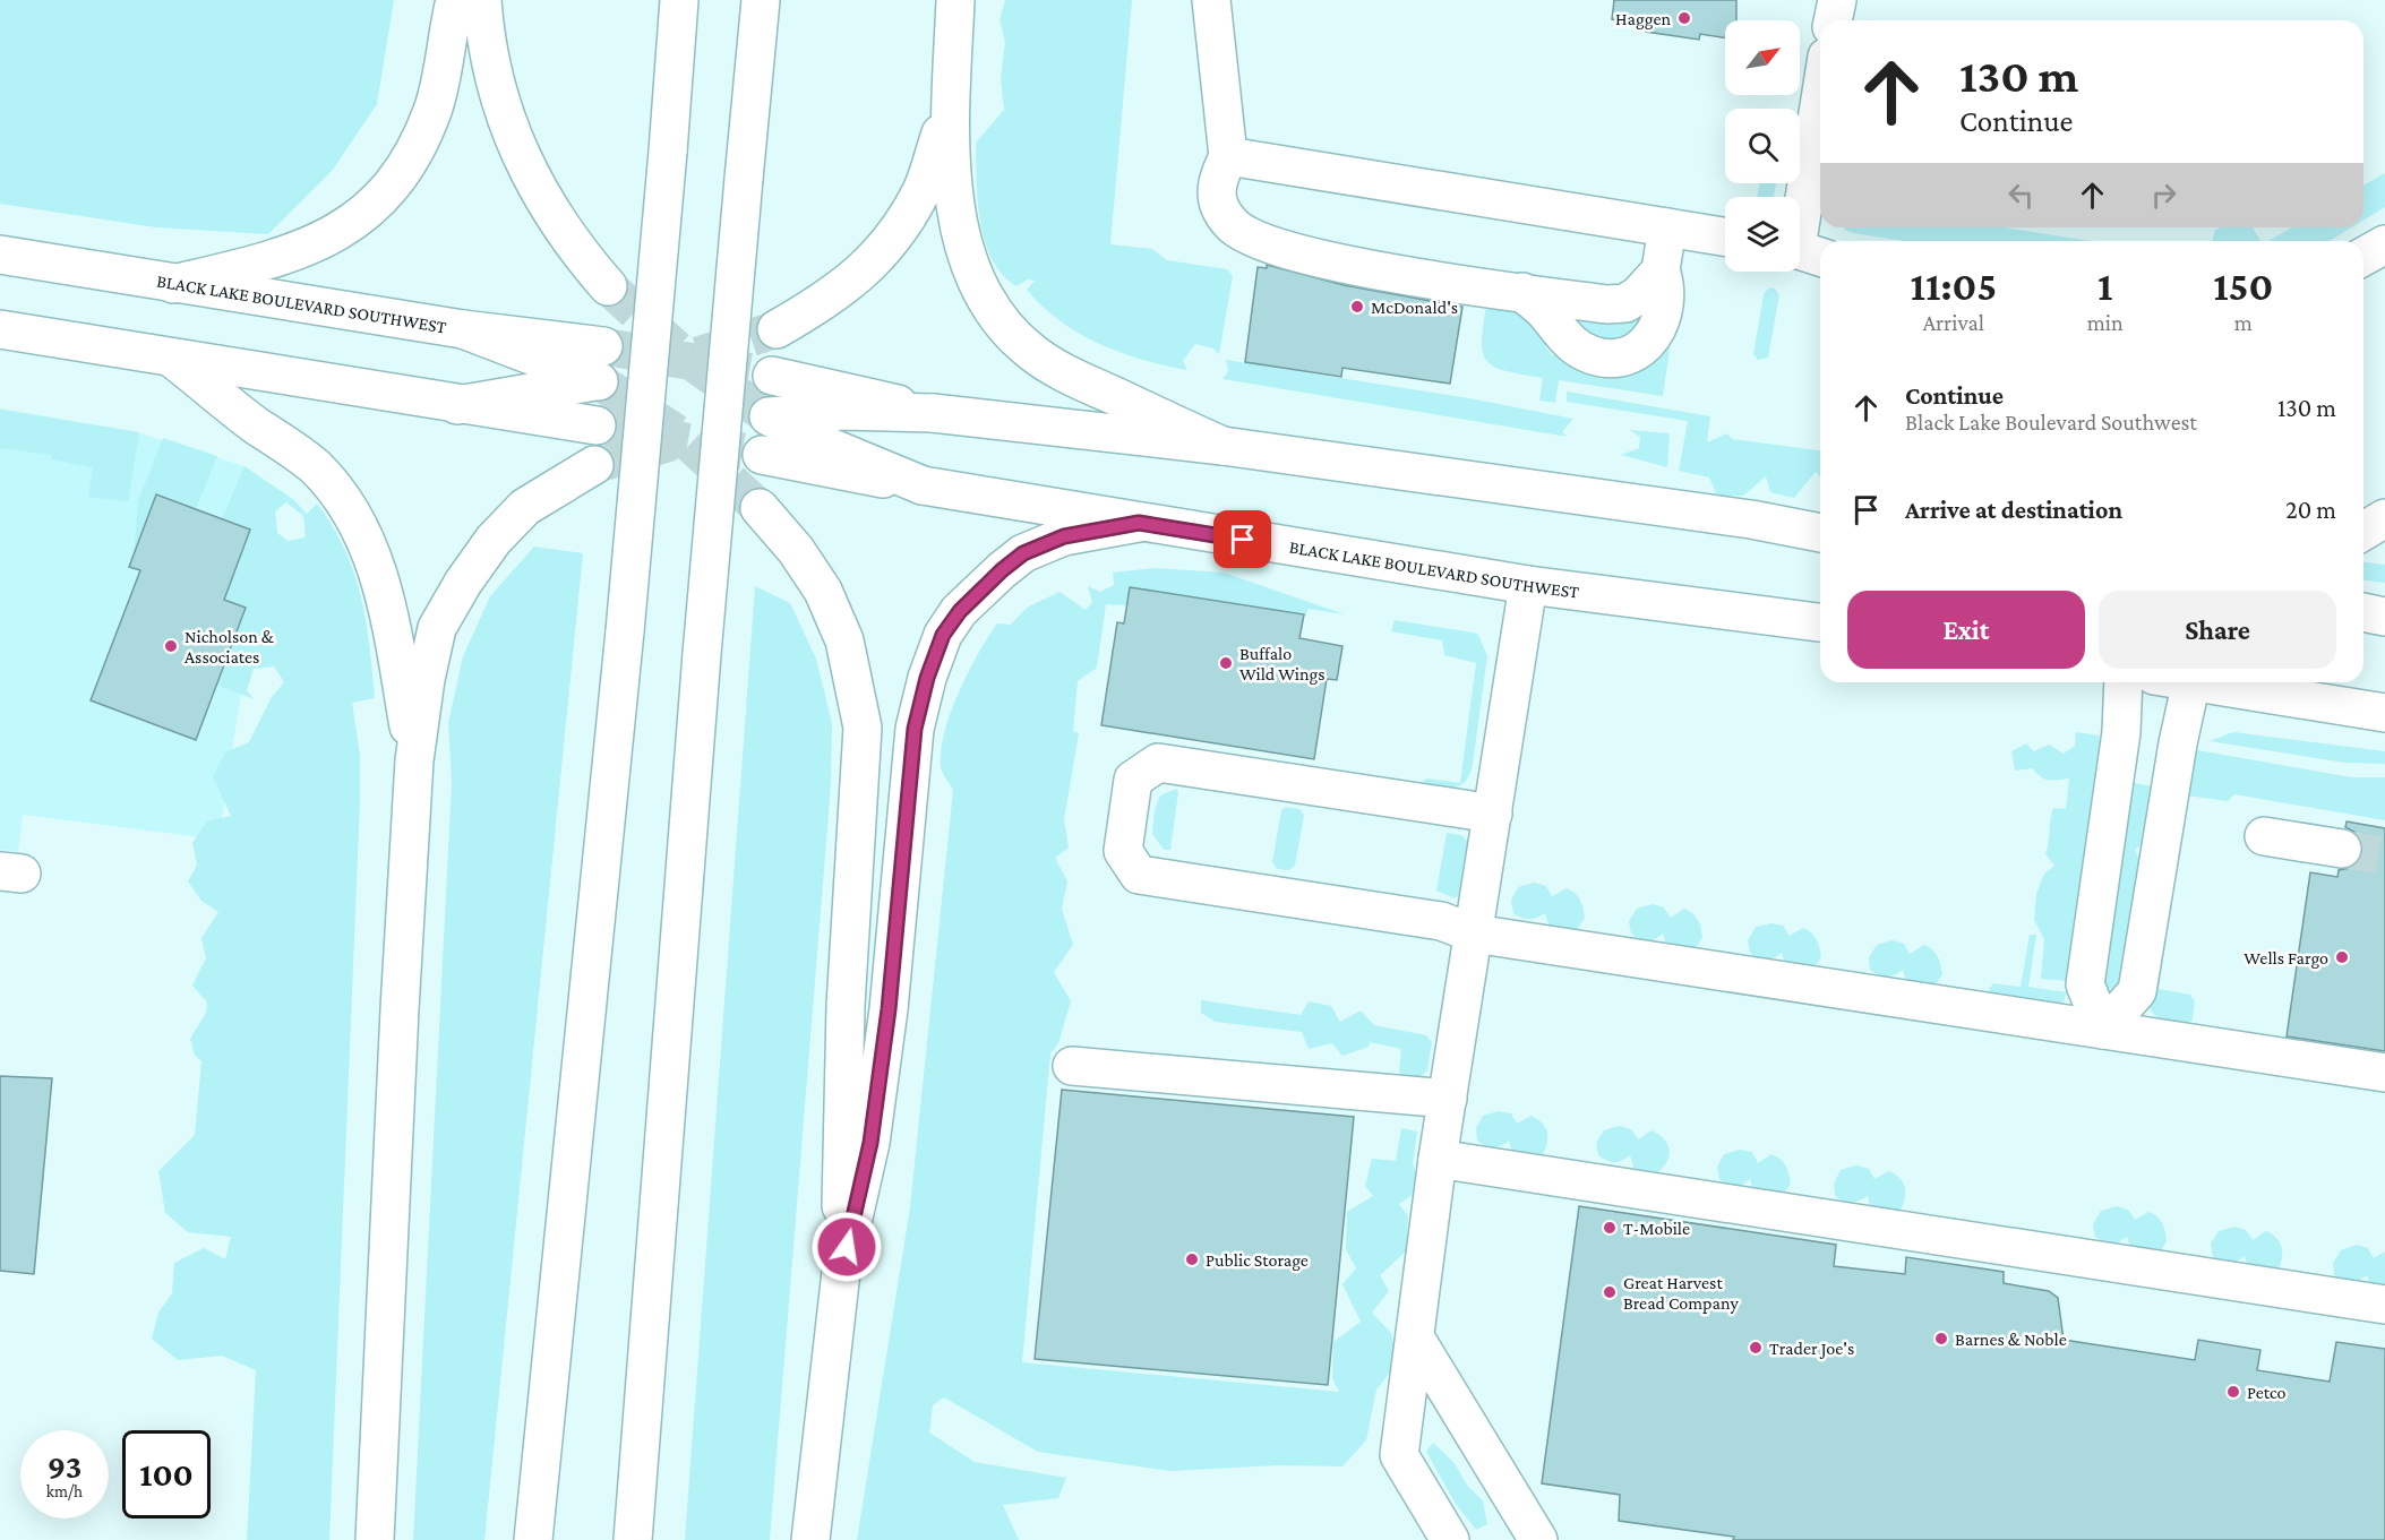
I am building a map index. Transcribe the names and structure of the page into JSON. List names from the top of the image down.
{
  "streets": {
    "main road": ["BLACK LAKE BOULEVARD SOUTHWEST"]
  },
  "places": [
    "Haggen",
    "McDonald's",
    "Nicholson & Associates",
    "Buffalo Wild Wings",
    "Wells Fargo",
    "T-Mobile",
    "Public Storage",
    "Great Harvest Bread Company",
    "Barnes & Noble",
    "Trader Joe's",
    "Petco"
  ],
  "north": "top right",
  "page": {
    "turn": ["130 m", "Continue"],
    "eta": [
      "11:05",
      "Arrival",
      "1",
      "min",
      "150",
      "m"
    ],
    "list": [
      {
        "name": "Continue",
        "note": "Black Lake Boulevard Southwest",
        "value": "130 m"
      },
      {
        "name": "Arrive at destination",
        "value": "20 m"
      }
    ],
    "buttons": ["Exit", "Share"],
    "speed": "93 km/h",
    "limit": "100"
  }
}
